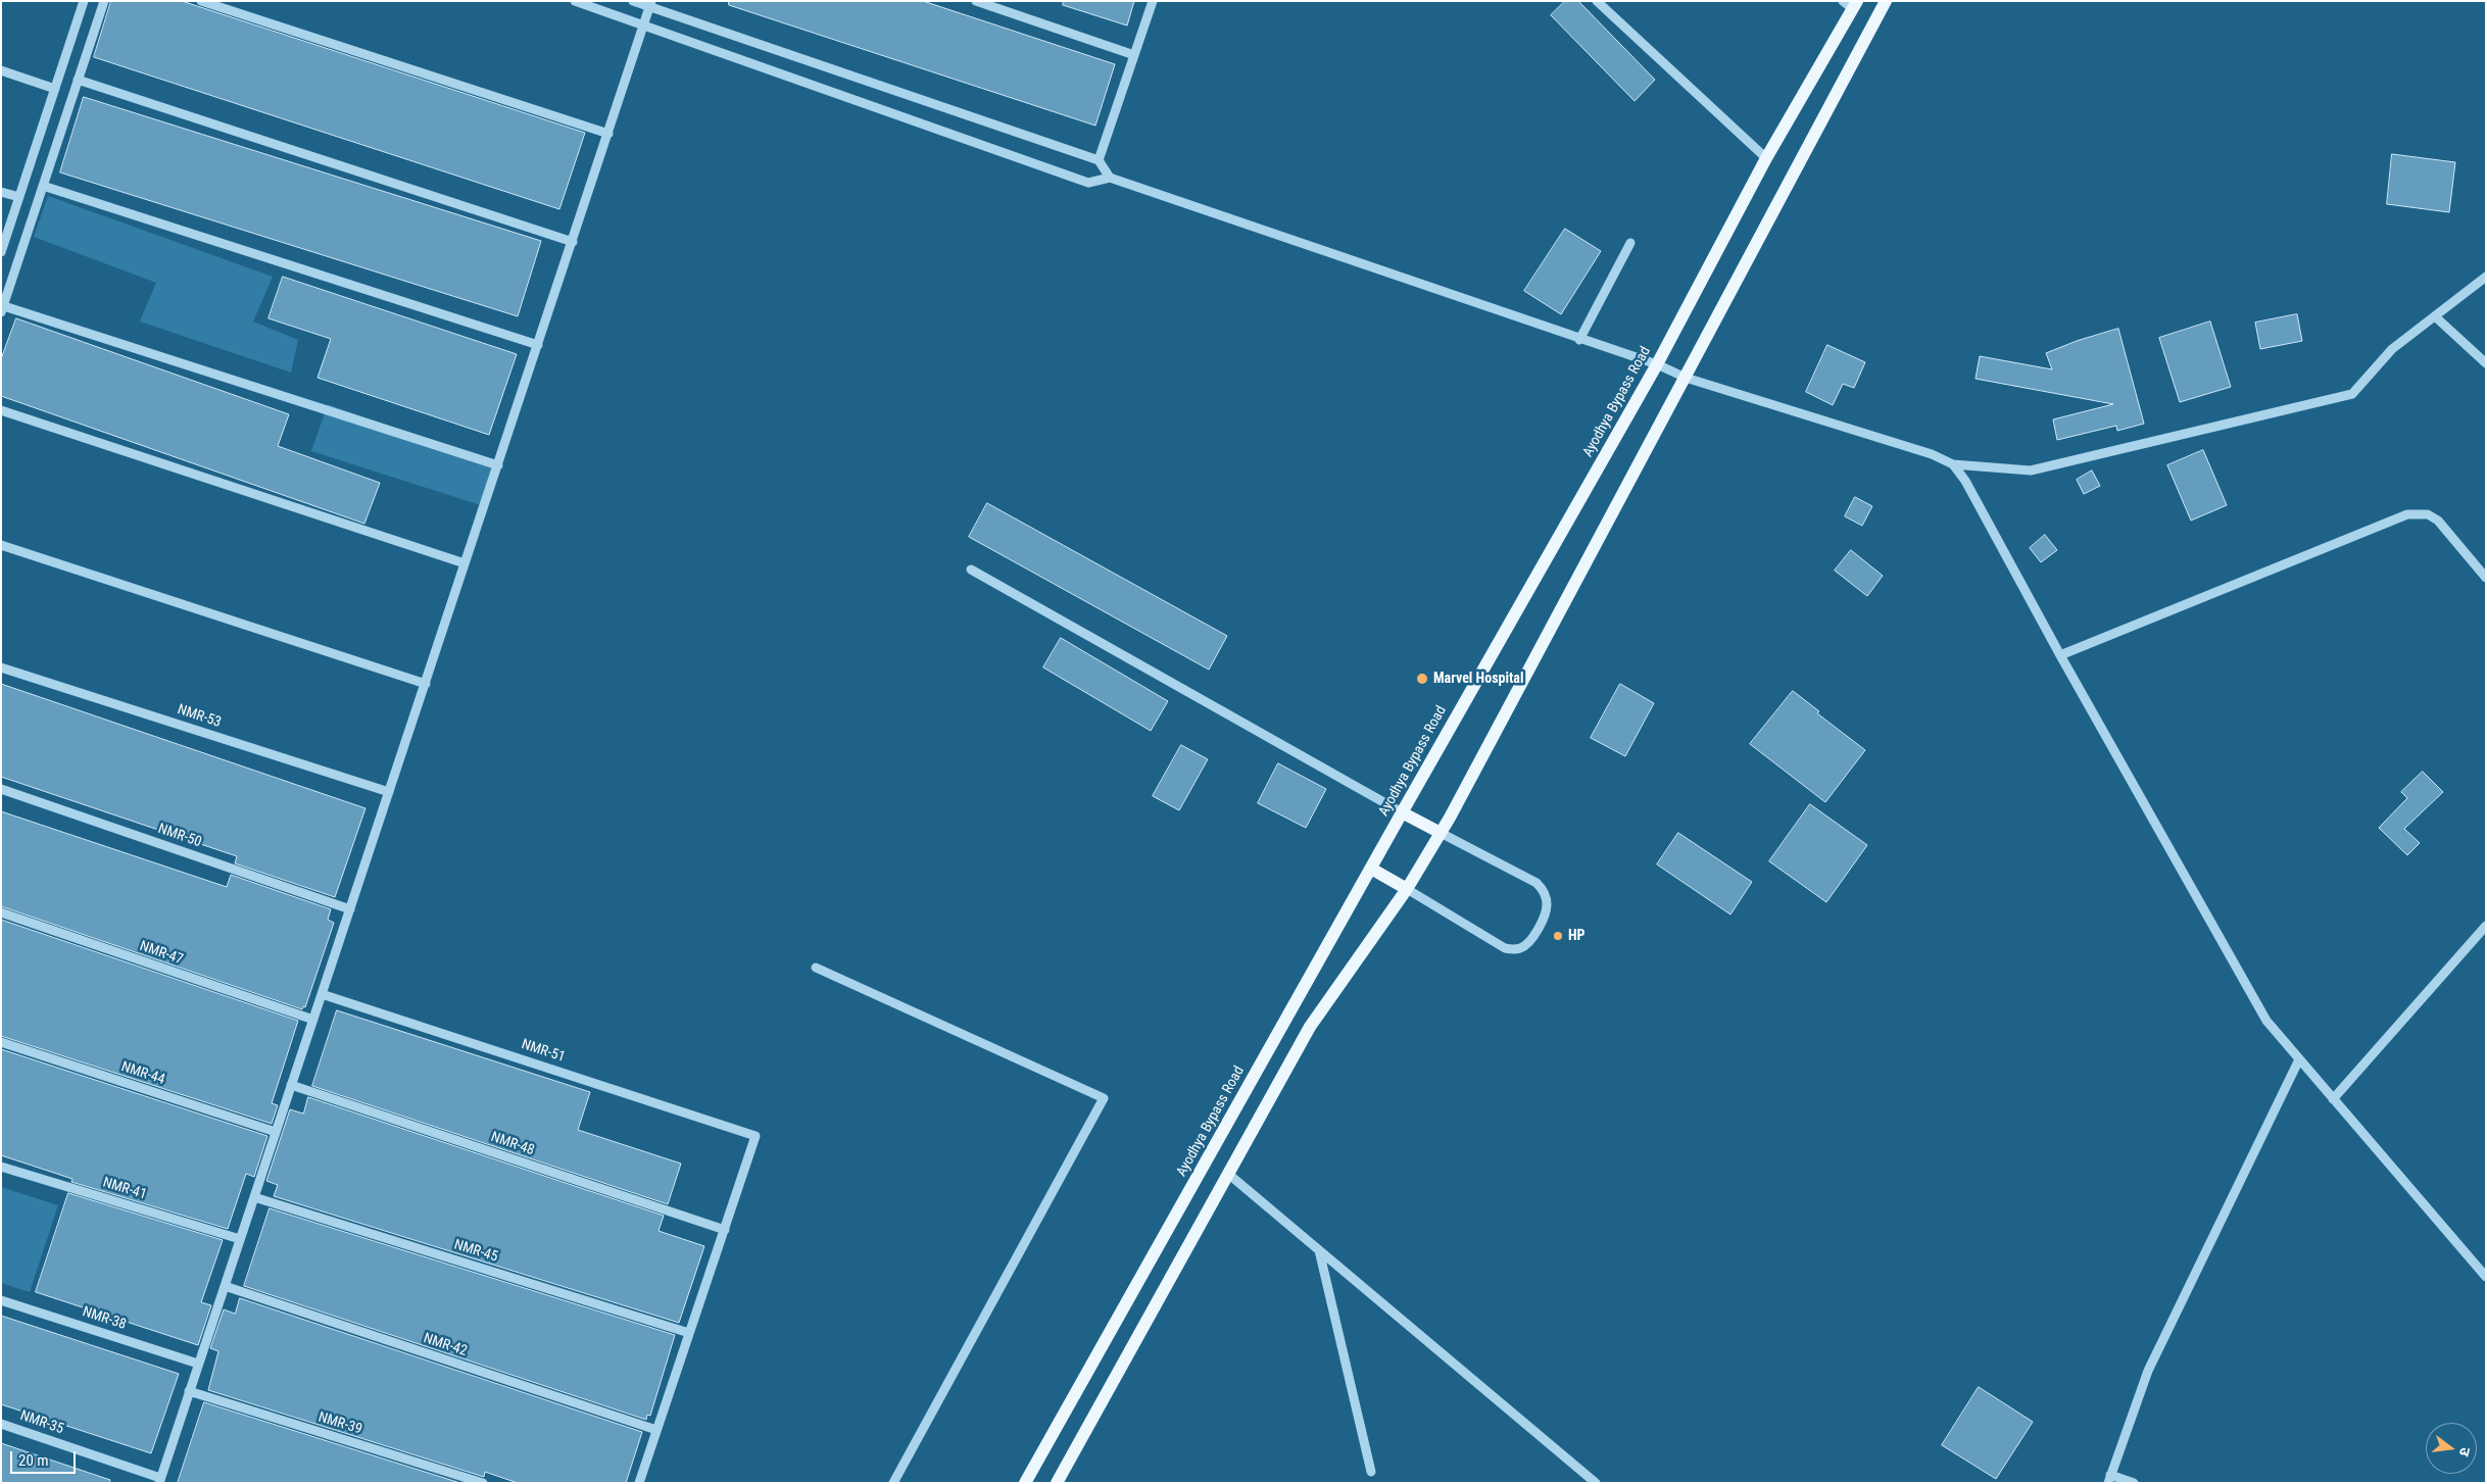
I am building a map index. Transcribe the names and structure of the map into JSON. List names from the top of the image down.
{
  "streets": {
    "main road": ["Ayodhya Bypass Road"],
    "street": [
      "NMR-53",
      "NMR-50",
      "NMR-47",
      "NMR-51",
      "NMR-44",
      "NMR-48",
      "NMR-41",
      "NMR-45",
      "NMR-38",
      "NMR-42",
      "NMR-35",
      "NMR-39"
    ]
  },
  "crossings": [
    ["NMR-51", "NMR-48"]
  ],
  "places": ["Marvel Hospital", "HP"],
  "scale_bar": "20 m",
  "north": "right"
}
